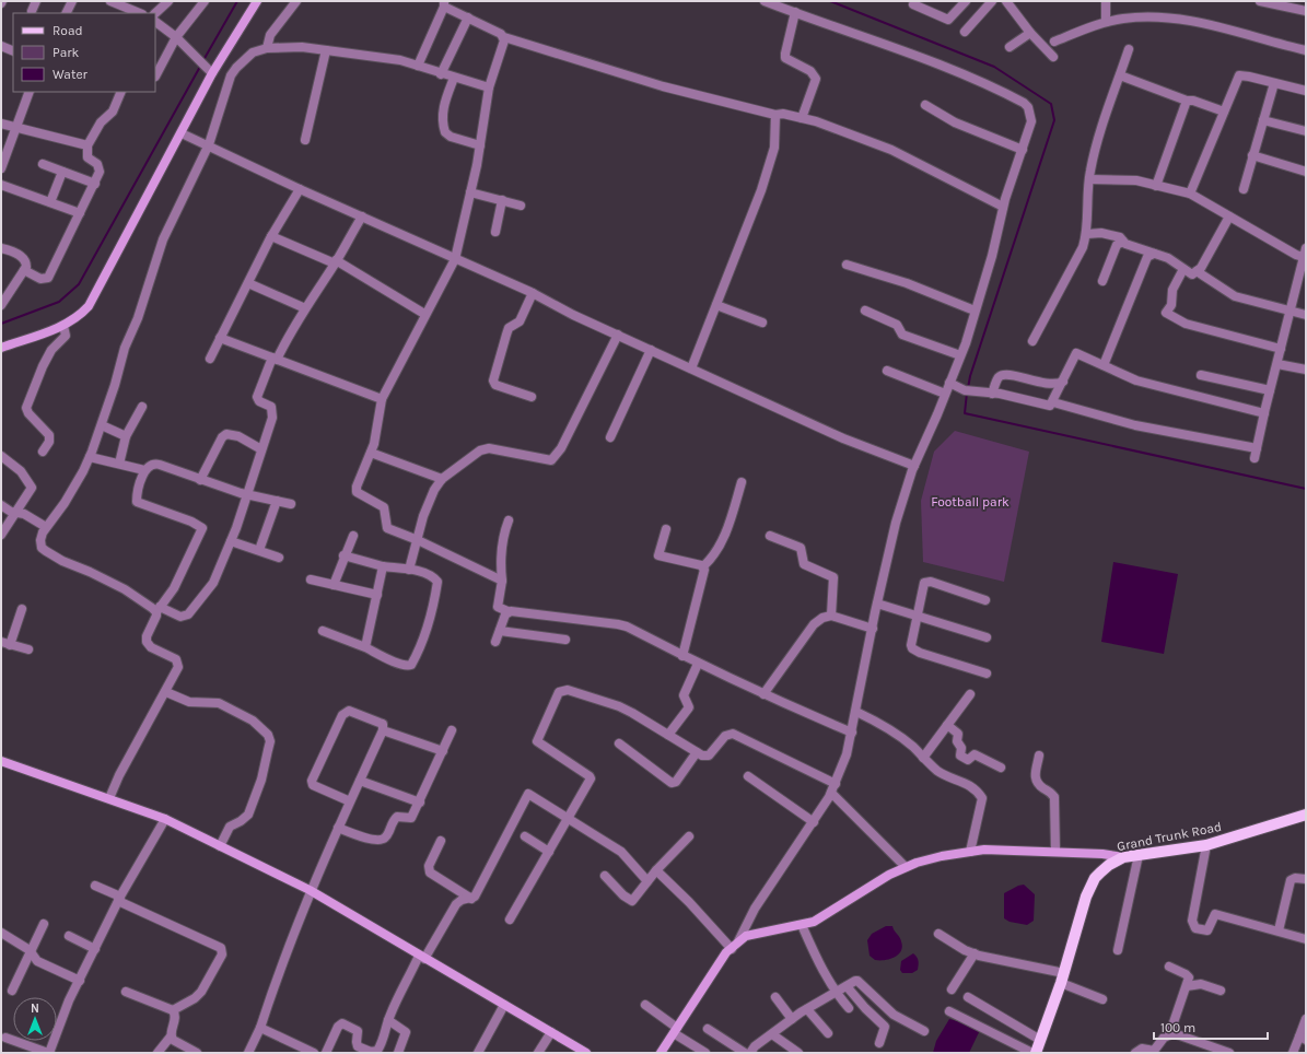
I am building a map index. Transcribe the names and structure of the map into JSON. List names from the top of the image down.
{
  "streets": {
    "main road": ["Grand Trunk Road"]
  },
  "parks": ["Football park"],
  "legend": ["Road", "Park", "Water"],
  "scale_bar": "100 m",
  "north": "top"
}
